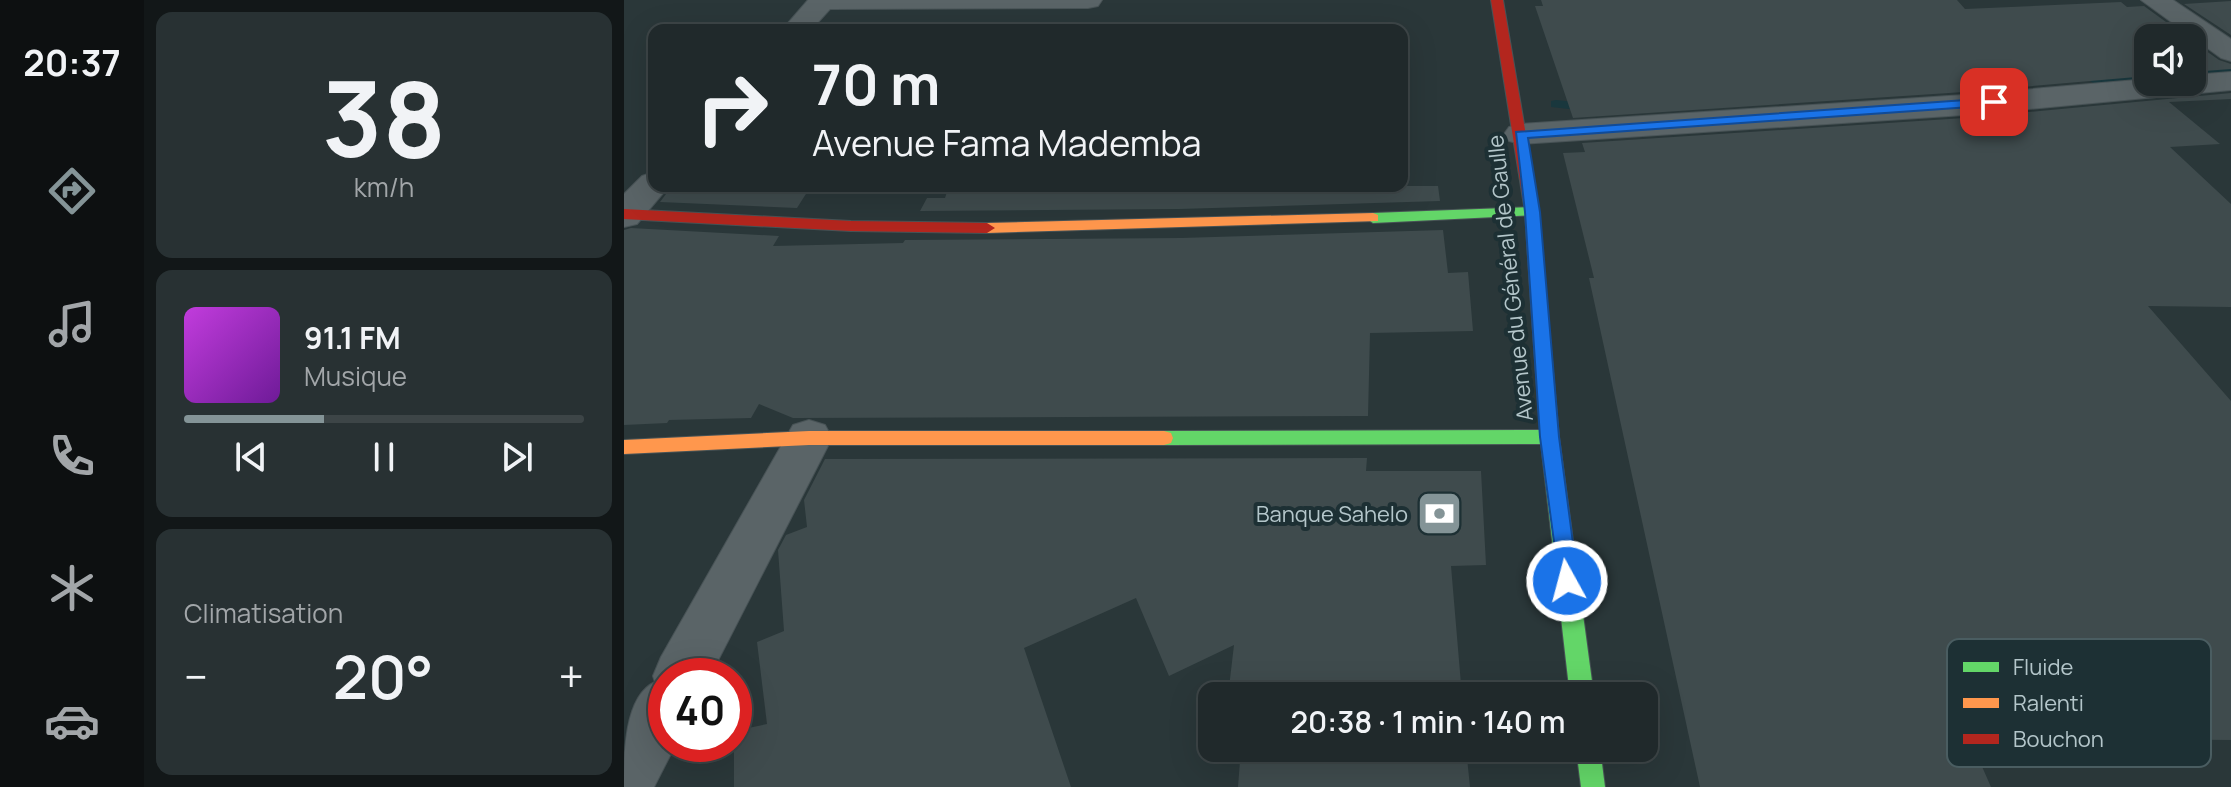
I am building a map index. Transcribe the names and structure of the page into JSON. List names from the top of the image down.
{
  "streets": {
    "street": ["Avenue du Général de Gaulle"]
  },
  "places": {
    "bank": ["Banque Sahelo"]
  },
  "legend": ["Fluide", "Ralenti", "Bouchon"],
  "page": {
    "tabs": "20:37",
    "tile": [
      ["38", "km/h"],
      "Climatisation"
    ],
    "turn": ["70 m", "Avenue Fama Mademba"],
    "song": ["91.1 FM", "Musique"],
    "heat": ["−", "20°", "+"],
    "limit": "40",
    "trip": "20:38 · 1 min · 140 m"
  }
}
